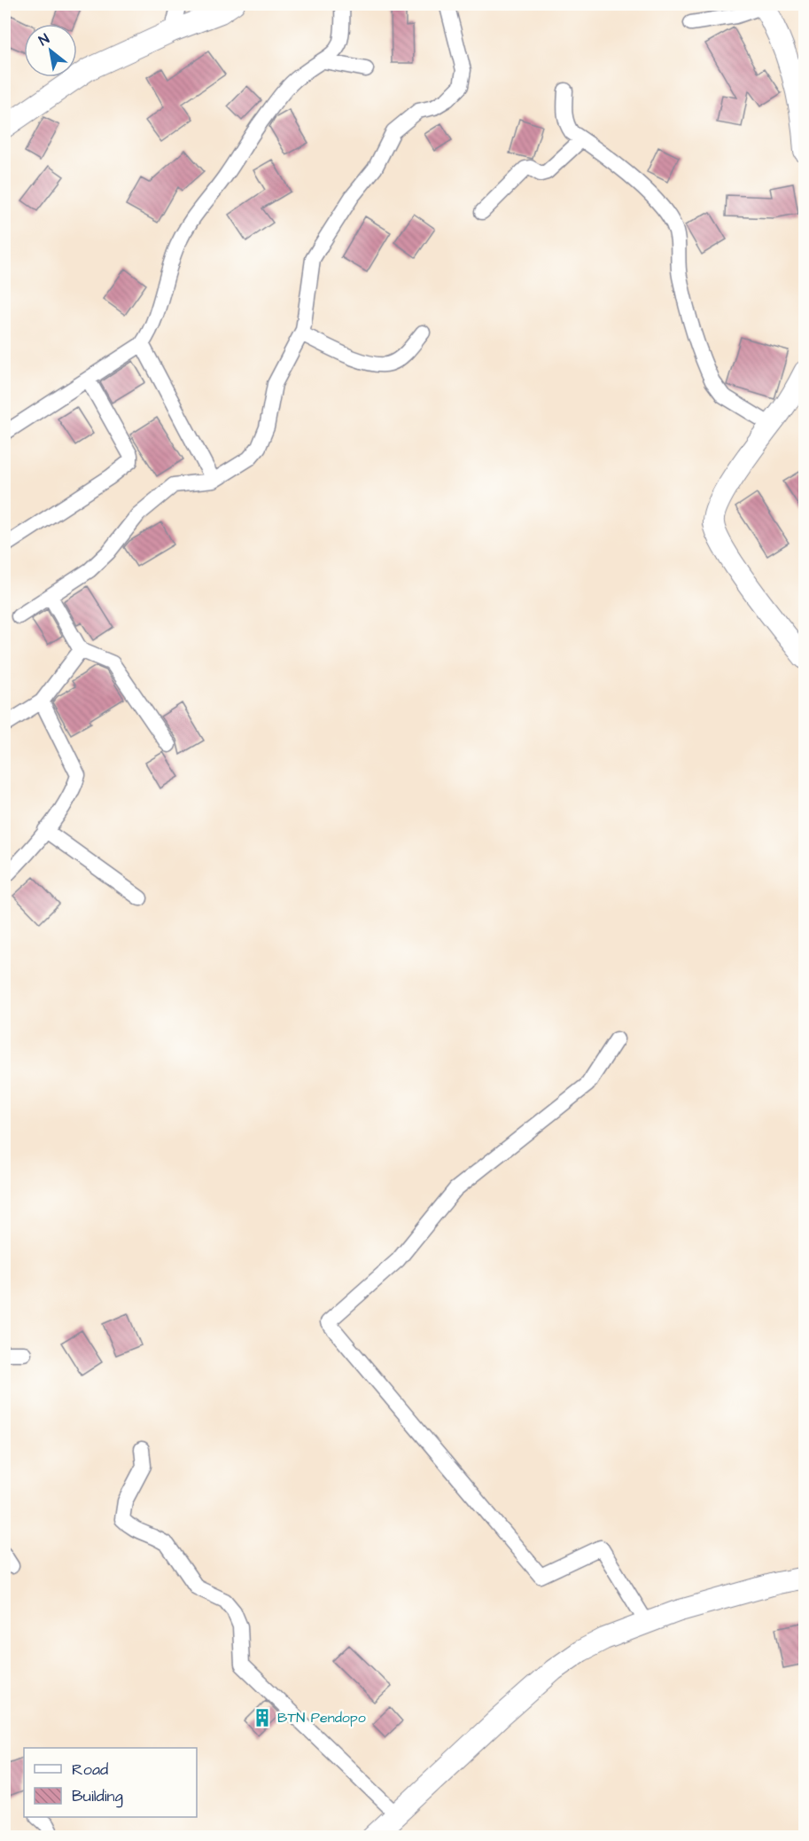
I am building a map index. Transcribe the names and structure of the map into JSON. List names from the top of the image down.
{
  "places": {
    "building": ["BTN Pendopo"]
  },
  "legend": ["Road", "Building"],
  "north": "top left"
}
